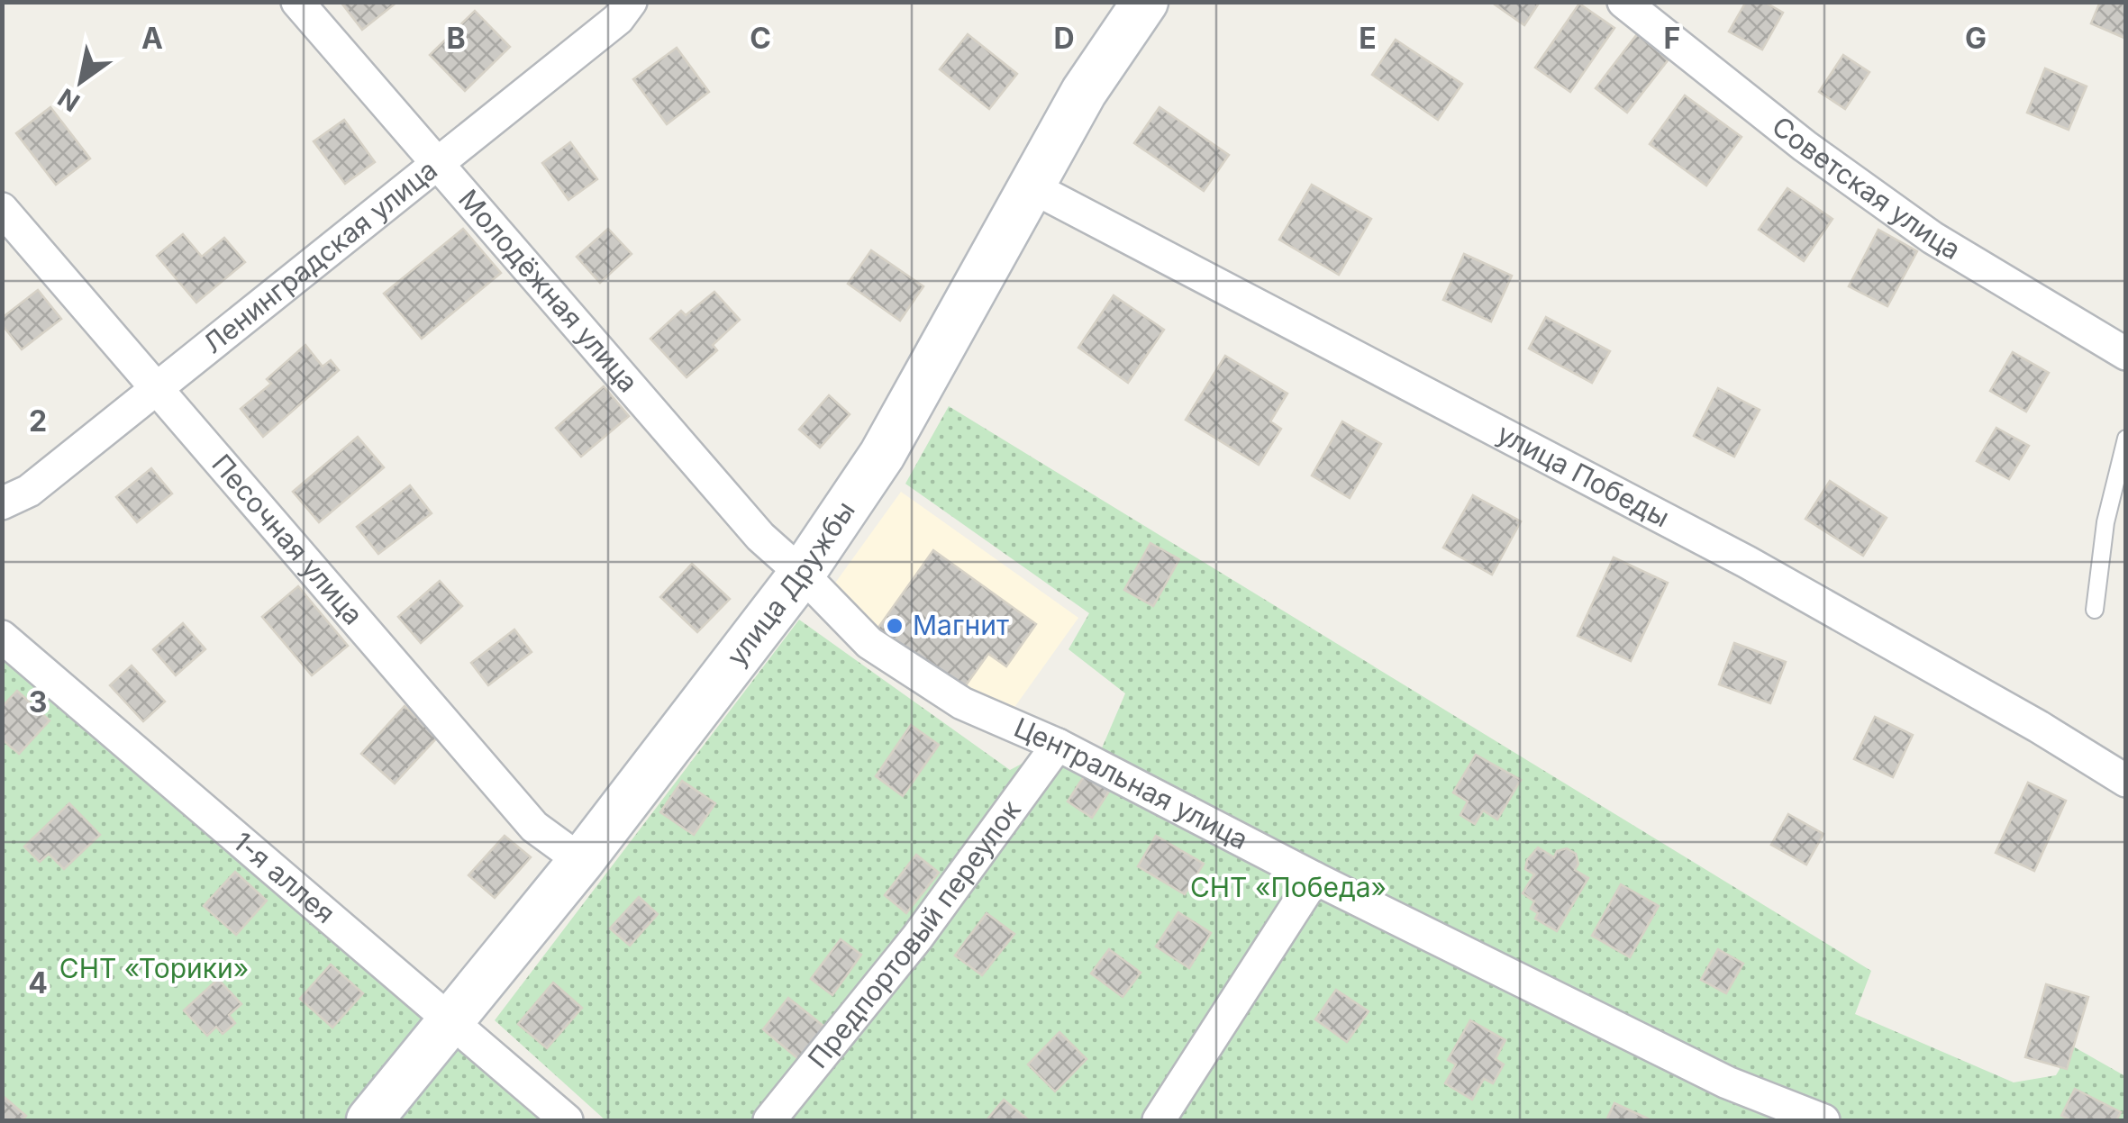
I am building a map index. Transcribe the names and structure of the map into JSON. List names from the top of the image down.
{
  "streets": {
    "street": [
      "Советская улица",
      "Ленинградская улица",
      "Молодёжная улица",
      "улица Победы",
      "Песочная улица",
      "улица Дружбы",
      "Центральная улица",
      "1-я аллея",
      "Предпортовый переулок"
    ]
  },
  "crossings": [
    ["Ленинградская улица", "Молодёжная улица"],
    ["Ленинградская улица", "Песочная улица"],
    ["Молодёжная улица", "улица Дружбы"],
    ["Молодёжная улица", "Центральная улица"],
    ["улица Победы", "улица Дружбы"],
    ["Песочная улица", "улица Дружбы"],
    ["улица Дружбы", "Центральная улица"],
    ["улица Дружбы", "1-я аллея"],
    ["Центральная улица", "Предпортовый переулок"]
  ],
  "parks": ["СНТ «Победа»", "СНТ «Торики»"],
  "places": ["Магнит"],
  "north": "bottom left",
  "grid": {
    "columns": [
      "A",
      "B",
      "C",
      "D",
      "E",
      "F",
      "G"
    ],
    "rows": ["2", "3", "4"]
  }
}
